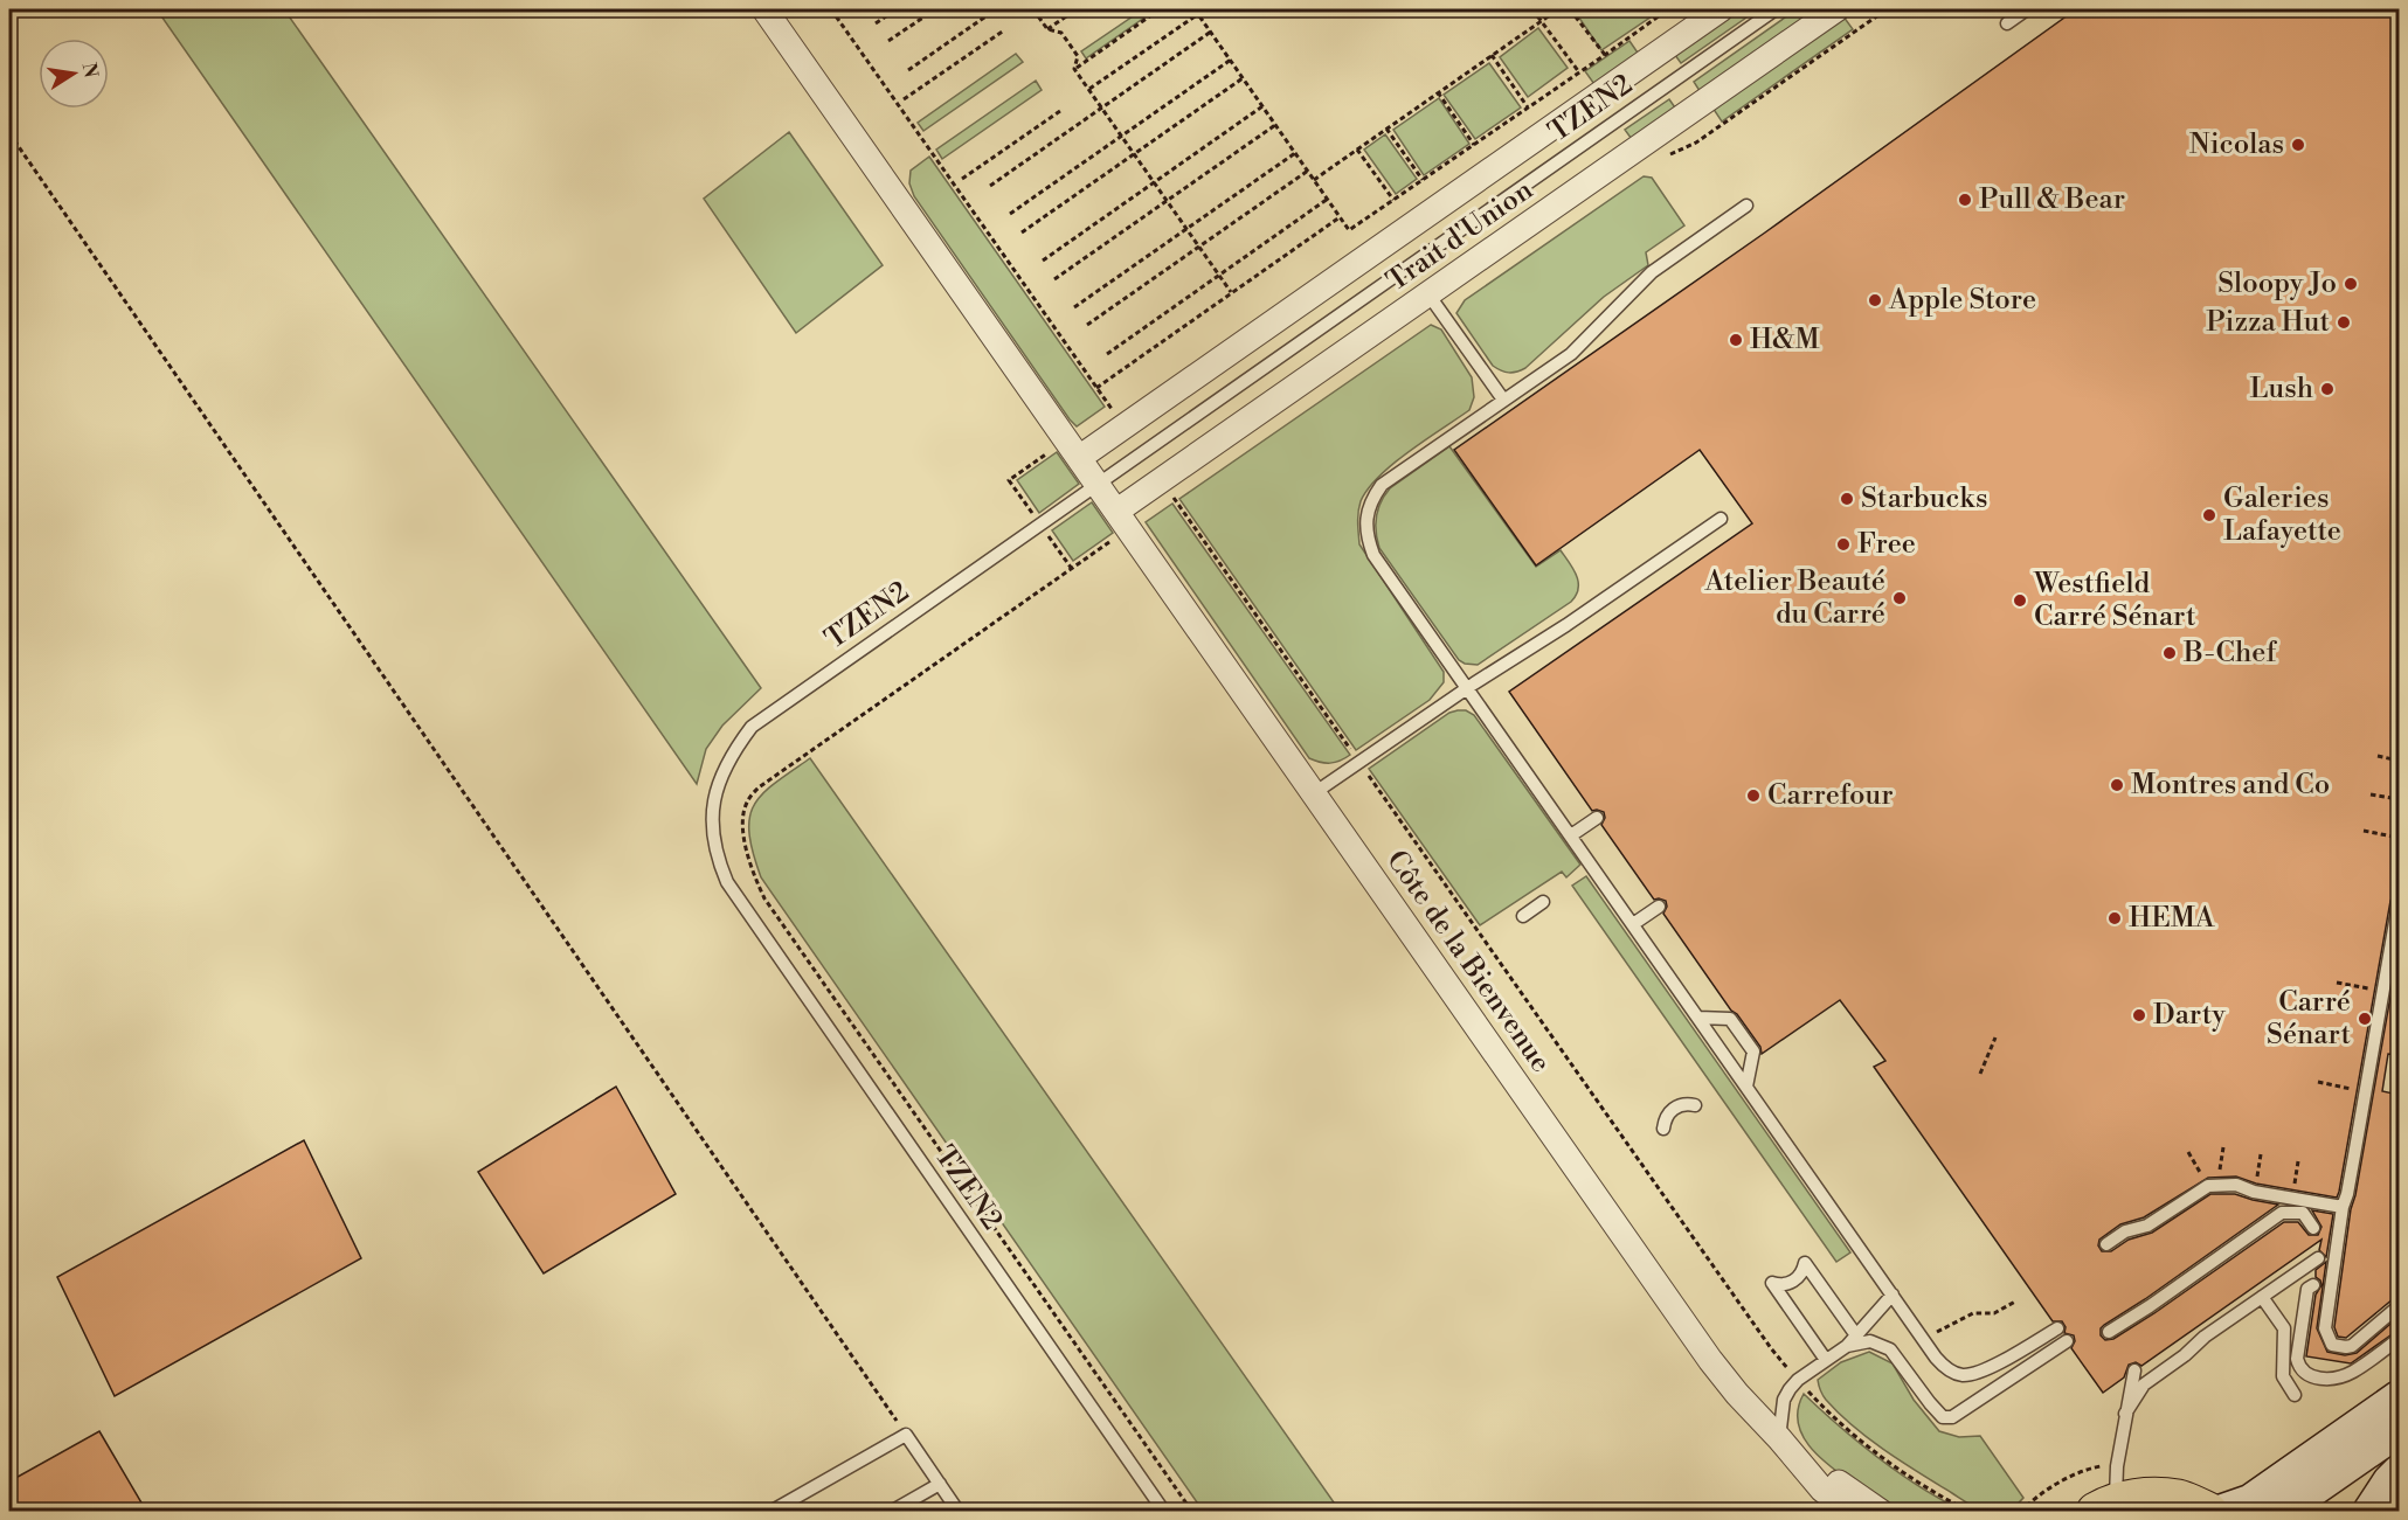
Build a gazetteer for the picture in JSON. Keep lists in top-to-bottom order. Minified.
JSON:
{"streets":{"street":["Trait d'Union","Côte de la Bienvenue"],"lane":["TZEN2"]},"crossings":[["TZEN2","Côte de la Bienvenue"],["Trait d'Union","Côte de la Bienvenue"]],"places":["Nicolas","Pull & Bear","Sloopy Jo","Apple Store","Pizza Hut","H&M","Lush","Starbucks","Galeries Lafayette","Free","Atelier Beauté du Carré","Westfield Carré Sénart","B-Chef","Montres and Co","Carrefour","HEMA","Darty","Carré Sénart"],"north":"right"}
